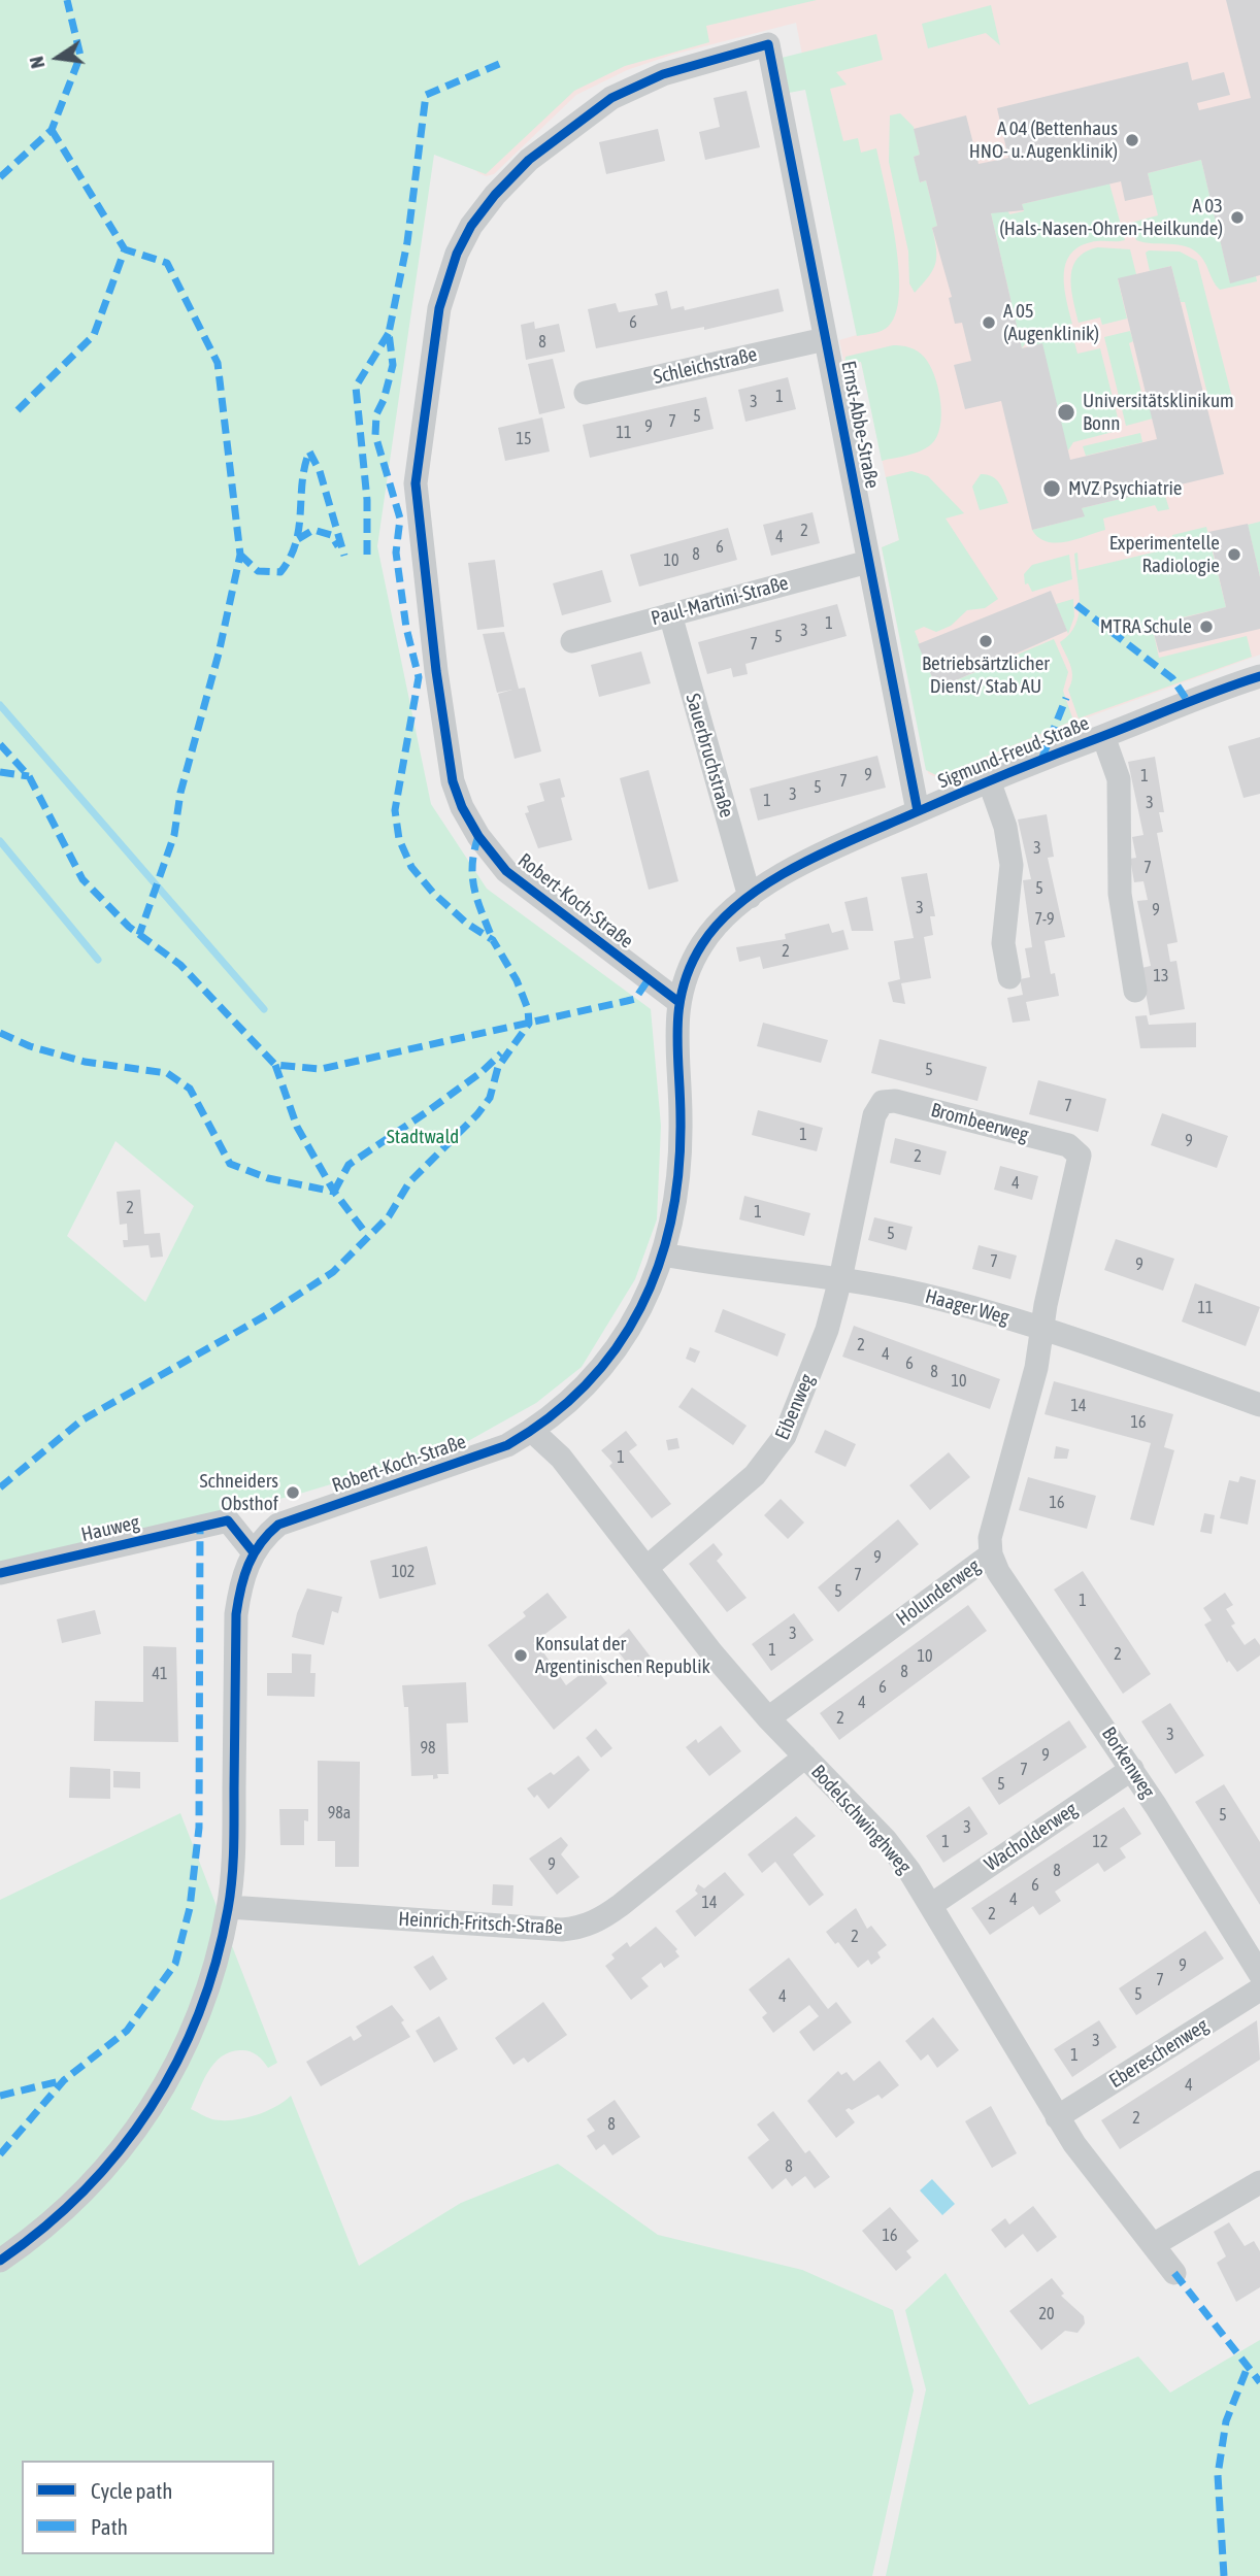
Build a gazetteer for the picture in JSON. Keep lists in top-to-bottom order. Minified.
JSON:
{"streets":{"street":["Schleichstraße","Ernst-Abbe-Straße","Paul-Martini-Straße","Sigmund-Freud-Straße","Sauerbruchstraße","Robert-Koch-Straße","Brombeerweg","Haager Weg","Eibenweg","Hauweg","Holunderweg","Borkenweg","Bodelschwinghweg","Wacholderweg","Heinrich-Fritsch-Straße","Ebereschenweg"]},"crossings":[["Schleichstraße","Ernst-Abbe-Straße"],["Ernst-Abbe-Straße","Paul-Martini-Straße"],["Ernst-Abbe-Straße","Sigmund-Freud-Straße"],["Ernst-Abbe-Straße","Robert-Koch-Straße"],["Paul-Martini-Straße","Sauerbruchstraße"],["Sigmund-Freud-Straße","Sauerbruchstraße"],["Sigmund-Freud-Straße","Robert-Koch-Straße"],["Robert-Koch-Straße","Haager Weg"],["Robert-Koch-Straße","Hauweg"],["Robert-Koch-Straße","Bodelschwinghweg"],["Robert-Koch-Straße","Heinrich-Fritsch-Straße"],["Brombeerweg","Haager Weg"],["Brombeerweg","Eibenweg"],["Brombeerweg","Holunderweg"],["Haager Weg","Eibenweg"],["Haager Weg","Holunderweg"],["Eibenweg","Bodelschwinghweg"],["Holunderweg","Borkenweg"],["Holunderweg","Bodelschwinghweg"],["Borkenweg","Wacholderweg"],["Bodelschwinghweg","Wacholderweg"],["Bodelschwinghweg","Heinrich-Fritsch-Straße"],["Bodelschwinghweg","Ebereschenweg"]],"parks":["Stadtwald"],"places":["A 04 (Bettenhaus HNO- u. Augenklinik)","A 03 (Hals-Nasen-Ohren-Heilkunde)","A 05 (Augenklinik)","Universitätsklinikum Bonn","MVZ Psychiatrie","Experimentelle Radiologie","MTRA Schule","Betriebsärtzlicher Dienst/ Stab AU","Schneiders Obsthof","Konsulat der Argentinischen Republik"],"house_numbers":["6","8","1","3","5","7","9","11","15","2","4","6","8","10","1","3","5","7","9","1","7","5","3","1","3","3","7","5","3","9","7-9","2","13","5","7","1","9","2","4","2","1","5","7","9","11","2","4","6","8","10","14","16","1","16","9","102","7","5","1","3","1","2","10","8","41","6","4","2","3","98","9","7","5","98a","5","3","1","12","9","8","6","4","14","2","2","9","7","5","4","3","1","4","2","8","8","16","20"],"legend":["Cycle path","Path"],"north":"left"}
